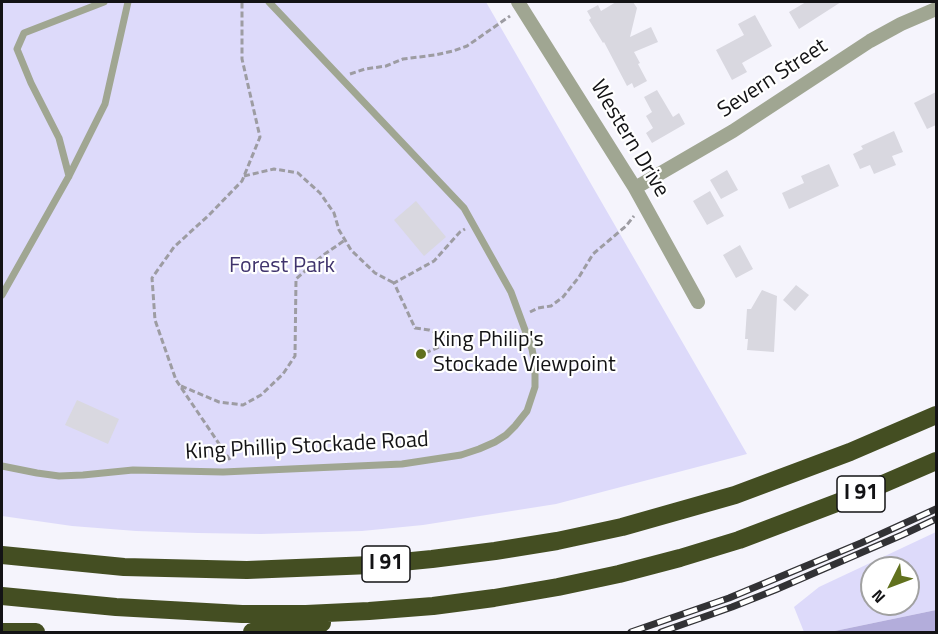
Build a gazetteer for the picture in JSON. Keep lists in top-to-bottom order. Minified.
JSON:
{"streets":{"highway":["I 91"],"street":["Severn Street","Western Drive"],"lane":["King Phillip Stockade Road"]},"crossings":[["Severn Street","Western Drive"]],"parks":["Forest Park"],"places":["King Philip's Stockade Viewpoint"],"north":"bottom left"}
